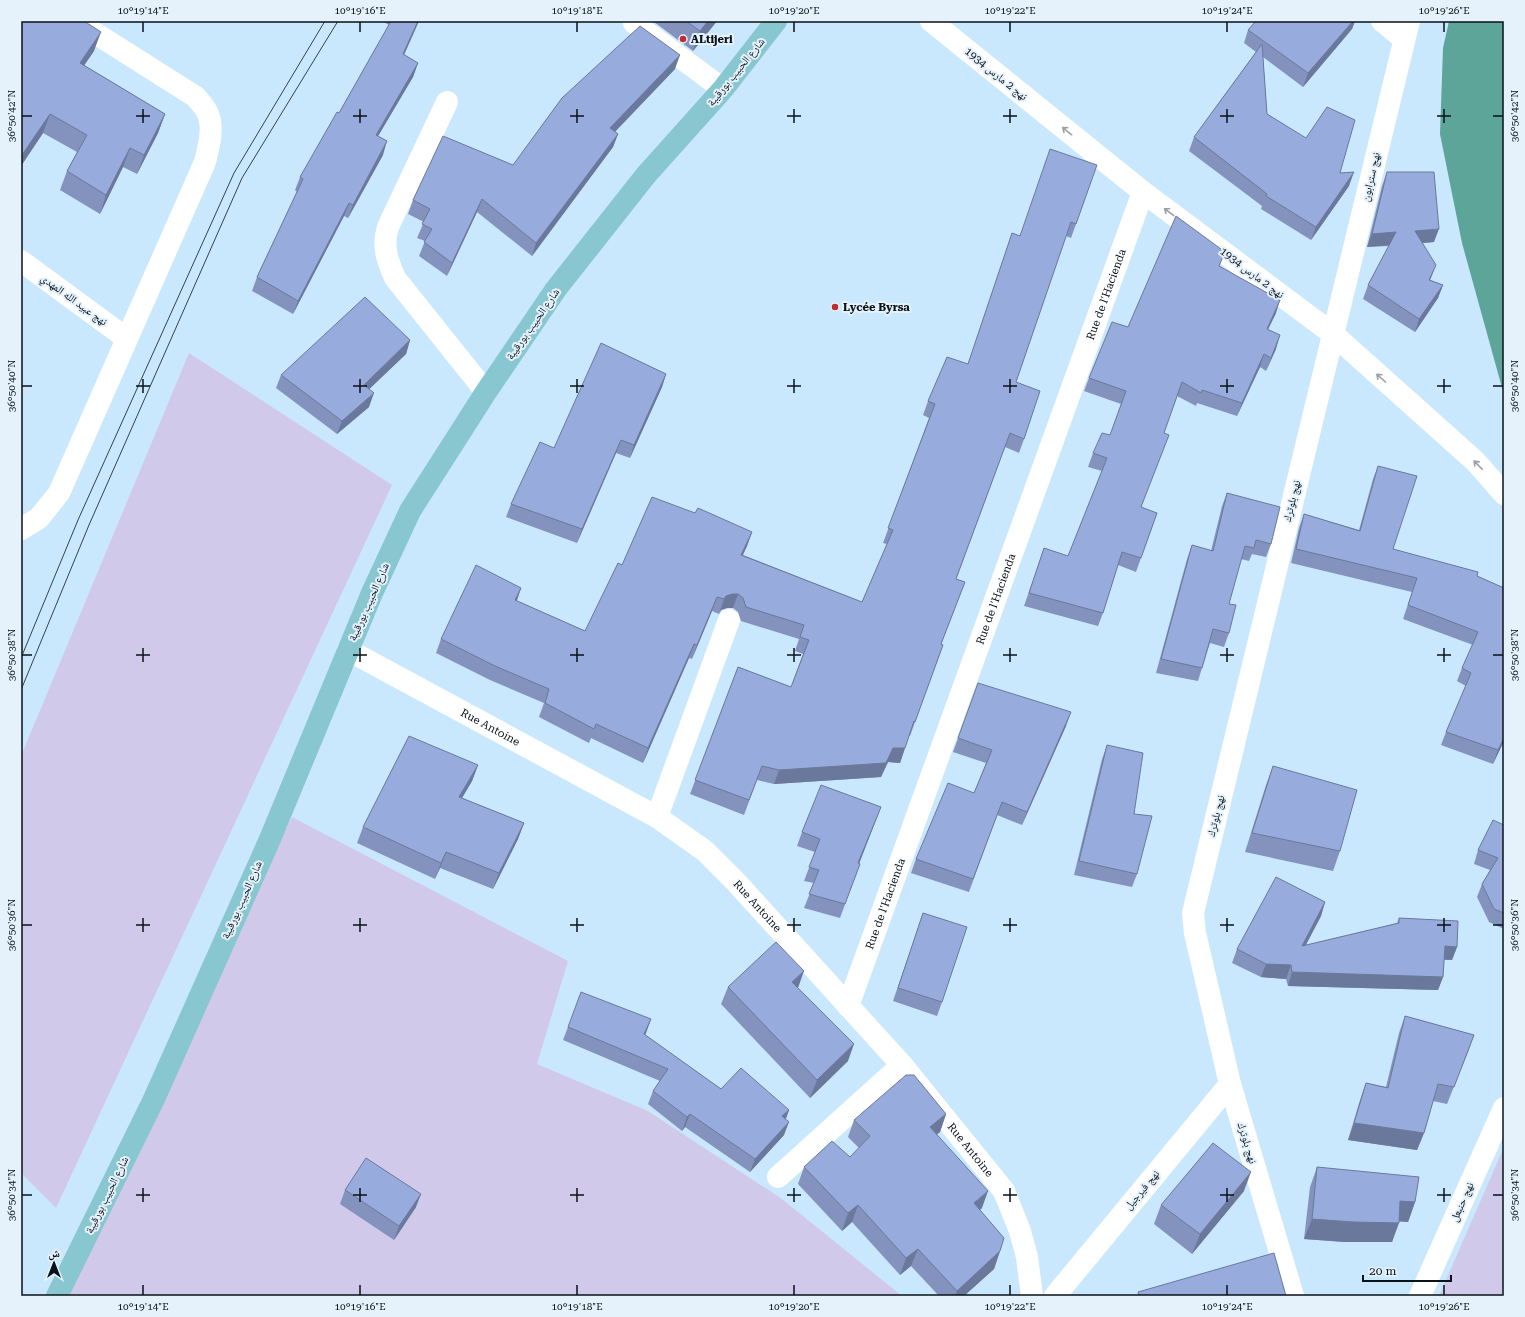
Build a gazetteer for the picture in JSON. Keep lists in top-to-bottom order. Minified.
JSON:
{"streets":{"main road":["شارع الحبيب بورقيبة"],"street":["نهج 2 مارس 1934","نهج سترابون","Rue de l'Hacienda","نهج عبيد الله المهدي","نهج بلوترك","Rue Antoine","نهج فيرجيل","نهج حنبعل"]},"crossings":[["شارع الحبيب بورقيبة","Rue Antoine"],["نهج 2 مارس 1934","نهج سترابون"],["نهج 2 مارس 1934","Rue de l'Hacienda"],["نهج 2 مارس 1934","نهج بلوترك"],["نهج سترابون","نهج بلوترك"],["Rue de l'Hacienda","Rue Antoine"],["نهج بلوترك","نهج فيرجيل"]],"one_way":["نهج 2 مارس 1934"],"places":["ALtijeri","Lycée Byrsa"],"scale_bar":"20 m","north":"top","coordinates":["10°19'14\"E","10°19'16\"E","10°19'18\"E","10°19'20\"E","10°19'22\"E","10°19'24\"E","10°19'26\"E","36°50'42\"N","36°50'40\"N","36°50'38\"N","36°50'36\"N","36°50'34\"N"]}
